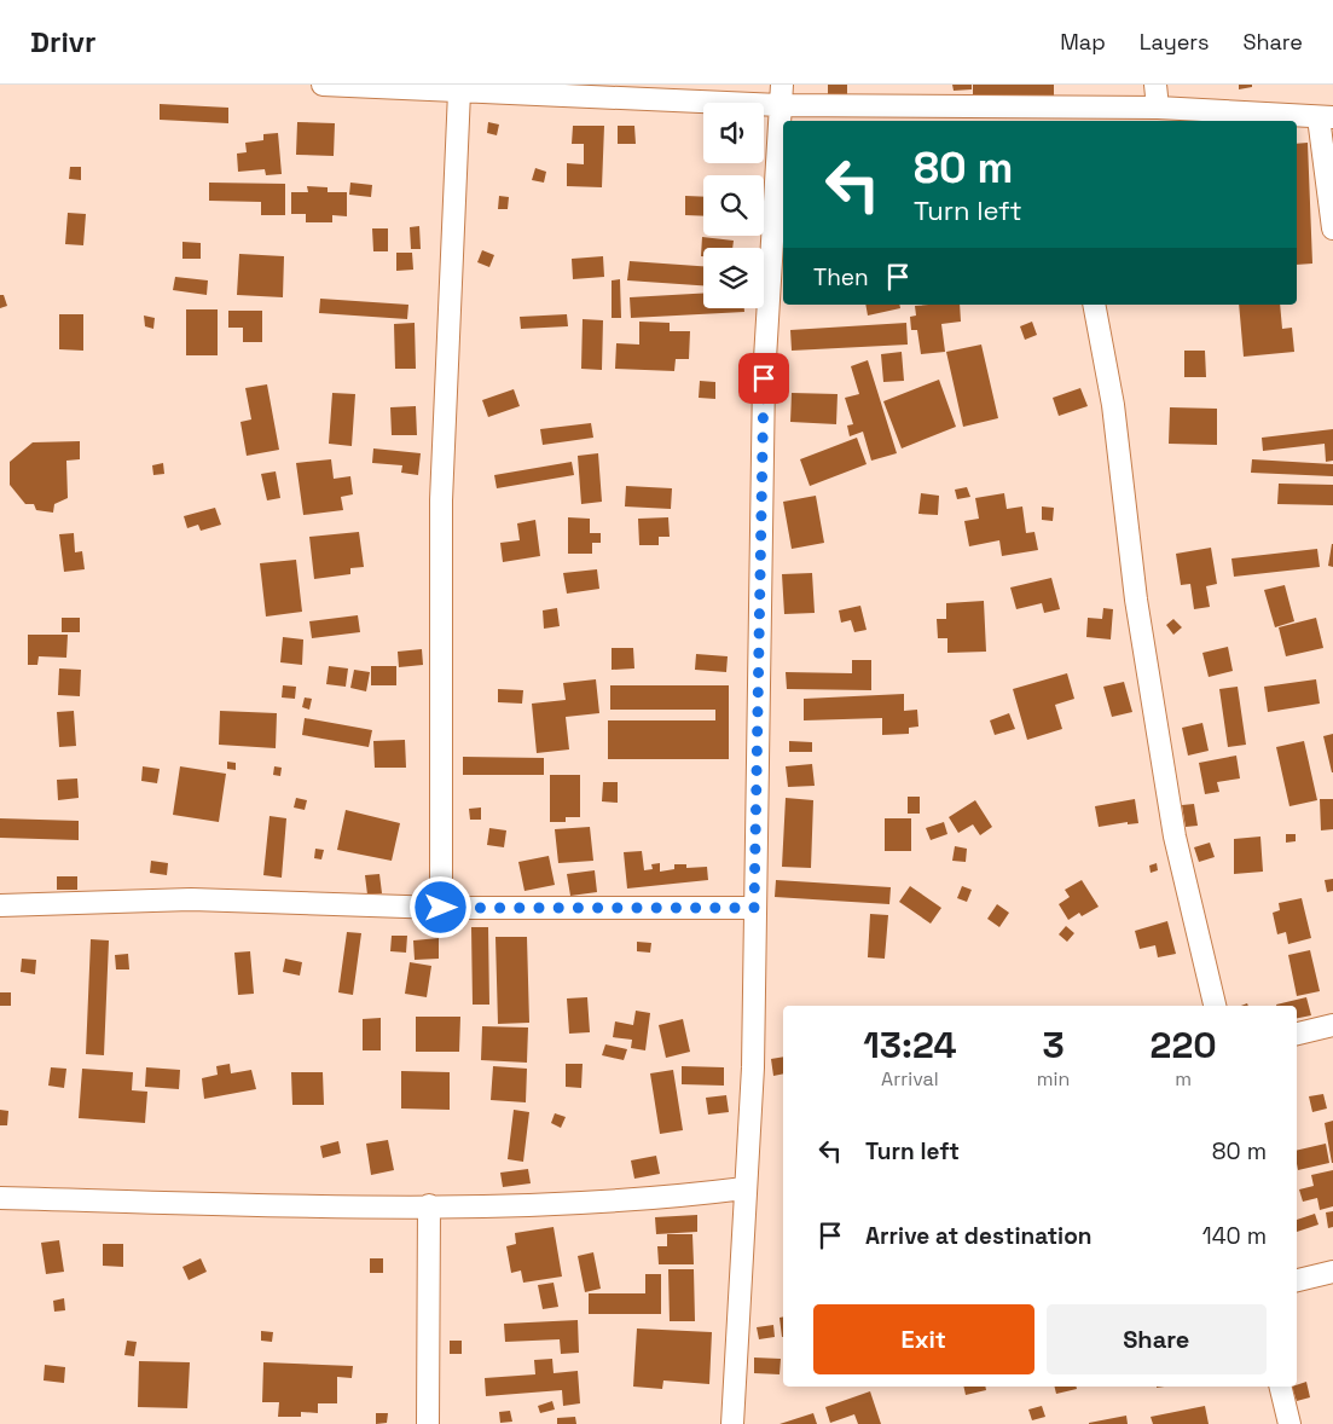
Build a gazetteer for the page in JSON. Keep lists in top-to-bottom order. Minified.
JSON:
{"page":{"header":"Drivr","nav":["Map","Layers","Share"],"turn":["80 m","Turn left"],"then":"Then","eta":["13:24","Arrival","3","min","220","m"],"list":[{"name":"Turn left","value":"80 m"},{"name":"Arrive at destination","value":"140 m"}],"buttons":["Exit","Share"]}}
